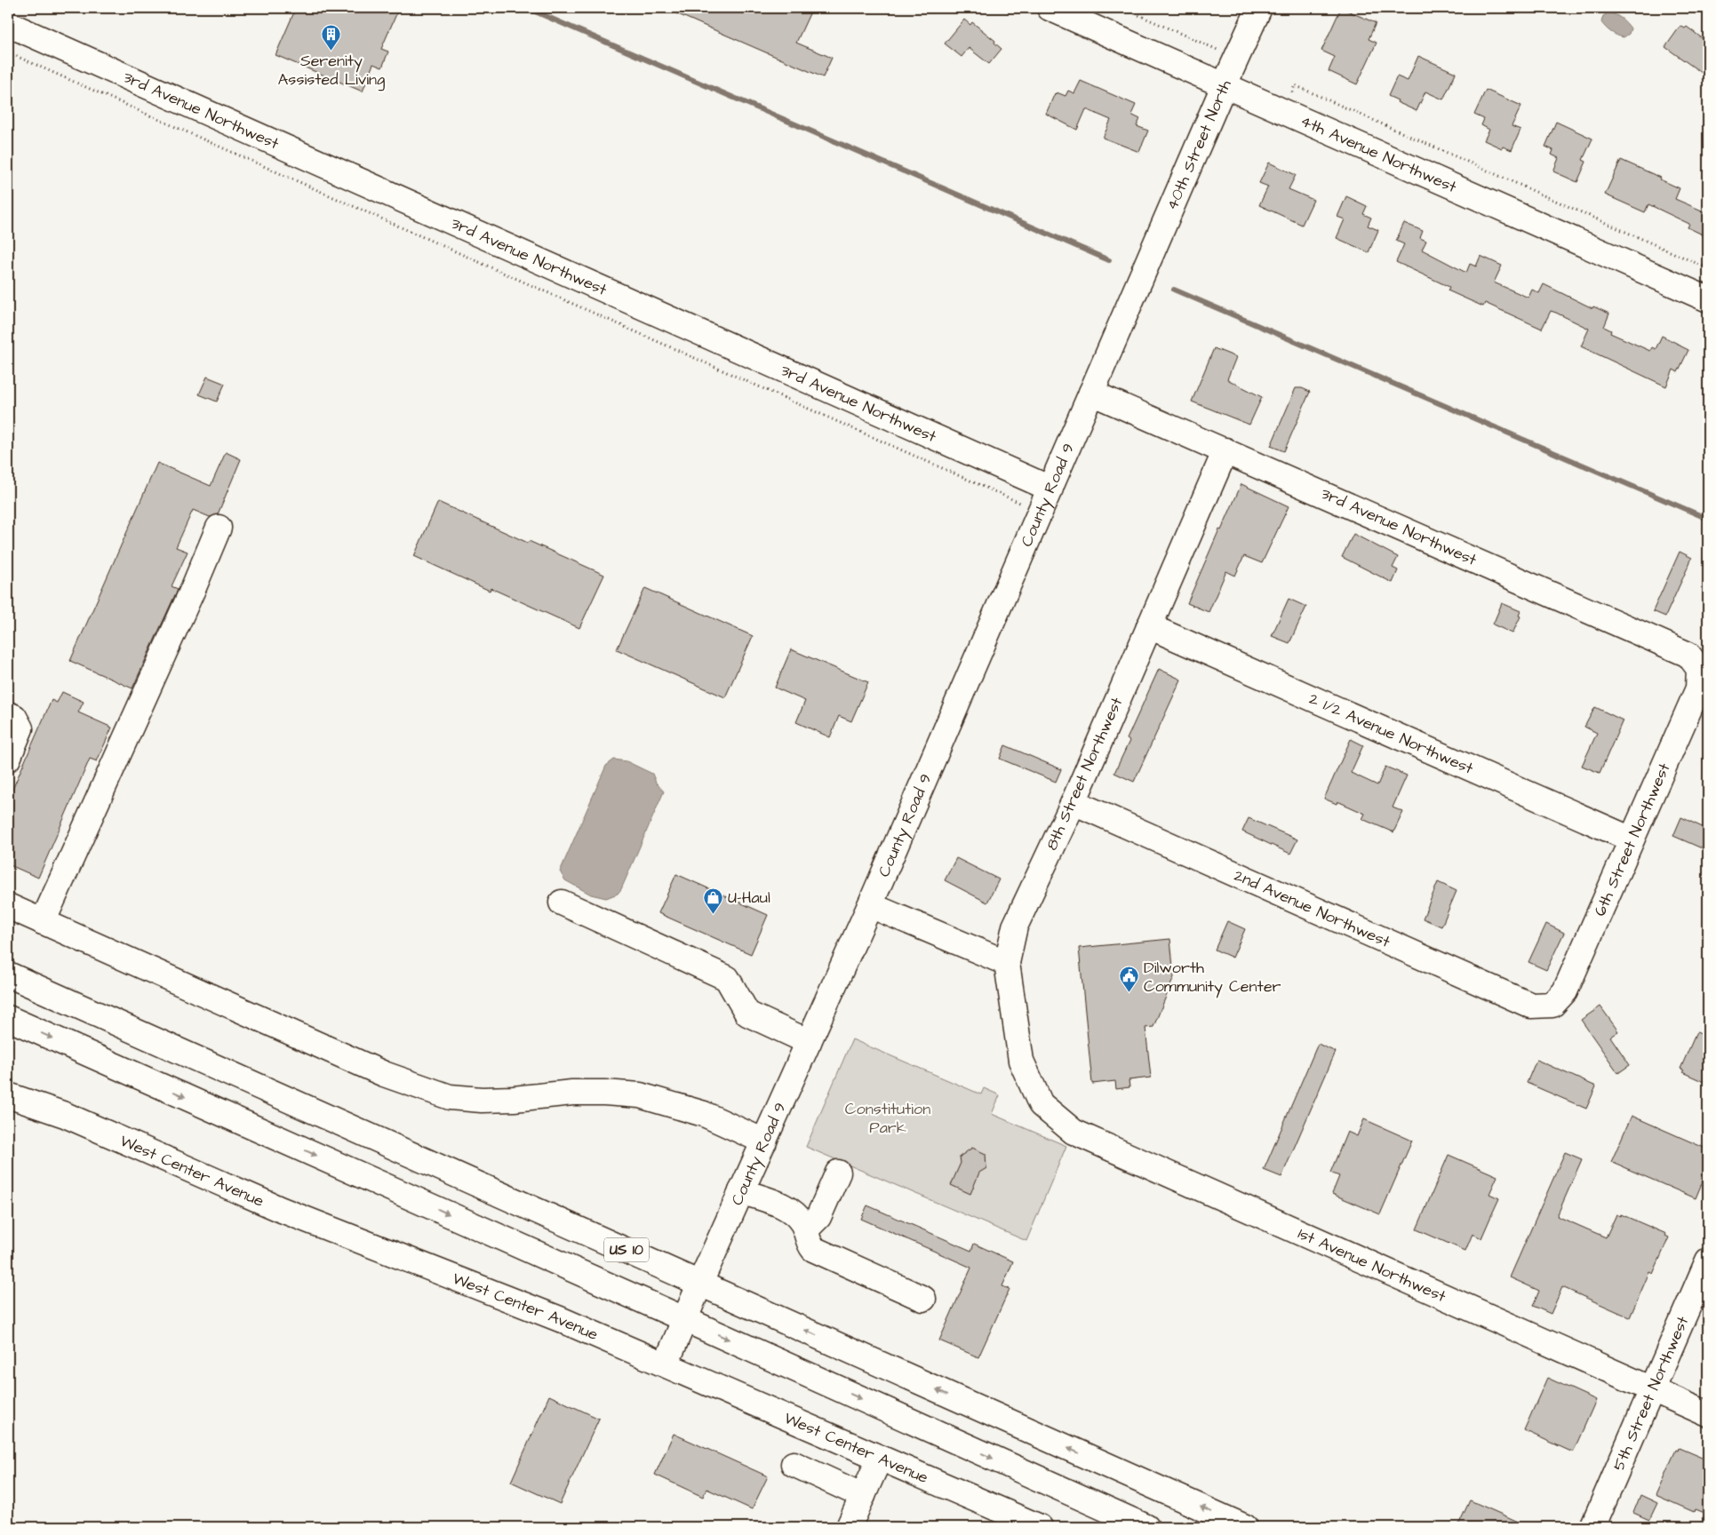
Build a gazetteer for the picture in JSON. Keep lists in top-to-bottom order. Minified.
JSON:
{"streets":{"street":["3rd Avenue Northwest","40th Street North","4th Avenue Northwest","County Road 9","2 1/2 Avenue Northwest","8th Street Northwest","6th Street Northwest","2nd Avenue Northwest","West Center Avenue","US 10","1st Avenue Northwest","5th Street Northwest"]},"crossings":[["3rd Avenue Northwest","County Road 9"],["3rd Avenue Northwest","8th Street Northwest"],["3rd Avenue Northwest","6th Street Northwest"],["40th Street North","4th Avenue Northwest"],["40th Street North","County Road 9"],["County Road 9","West Center Avenue"],["County Road 9","US 10"],["2 1/2 Avenue Northwest","8th Street Northwest"],["2 1/2 Avenue Northwest","6th Street Northwest"],["8th Street Northwest","2nd Avenue Northwest"],["8th Street Northwest","1st Avenue Northwest"],["6th Street Northwest","2nd Avenue Northwest"],["1st Avenue Northwest","5th Street Northwest"]],"parks":["Constitution Park"],"places":{"building":["Serenity Assisted Living"],"shop":["U-Haul"],"public building":["Dilworth Community Center"]}}
